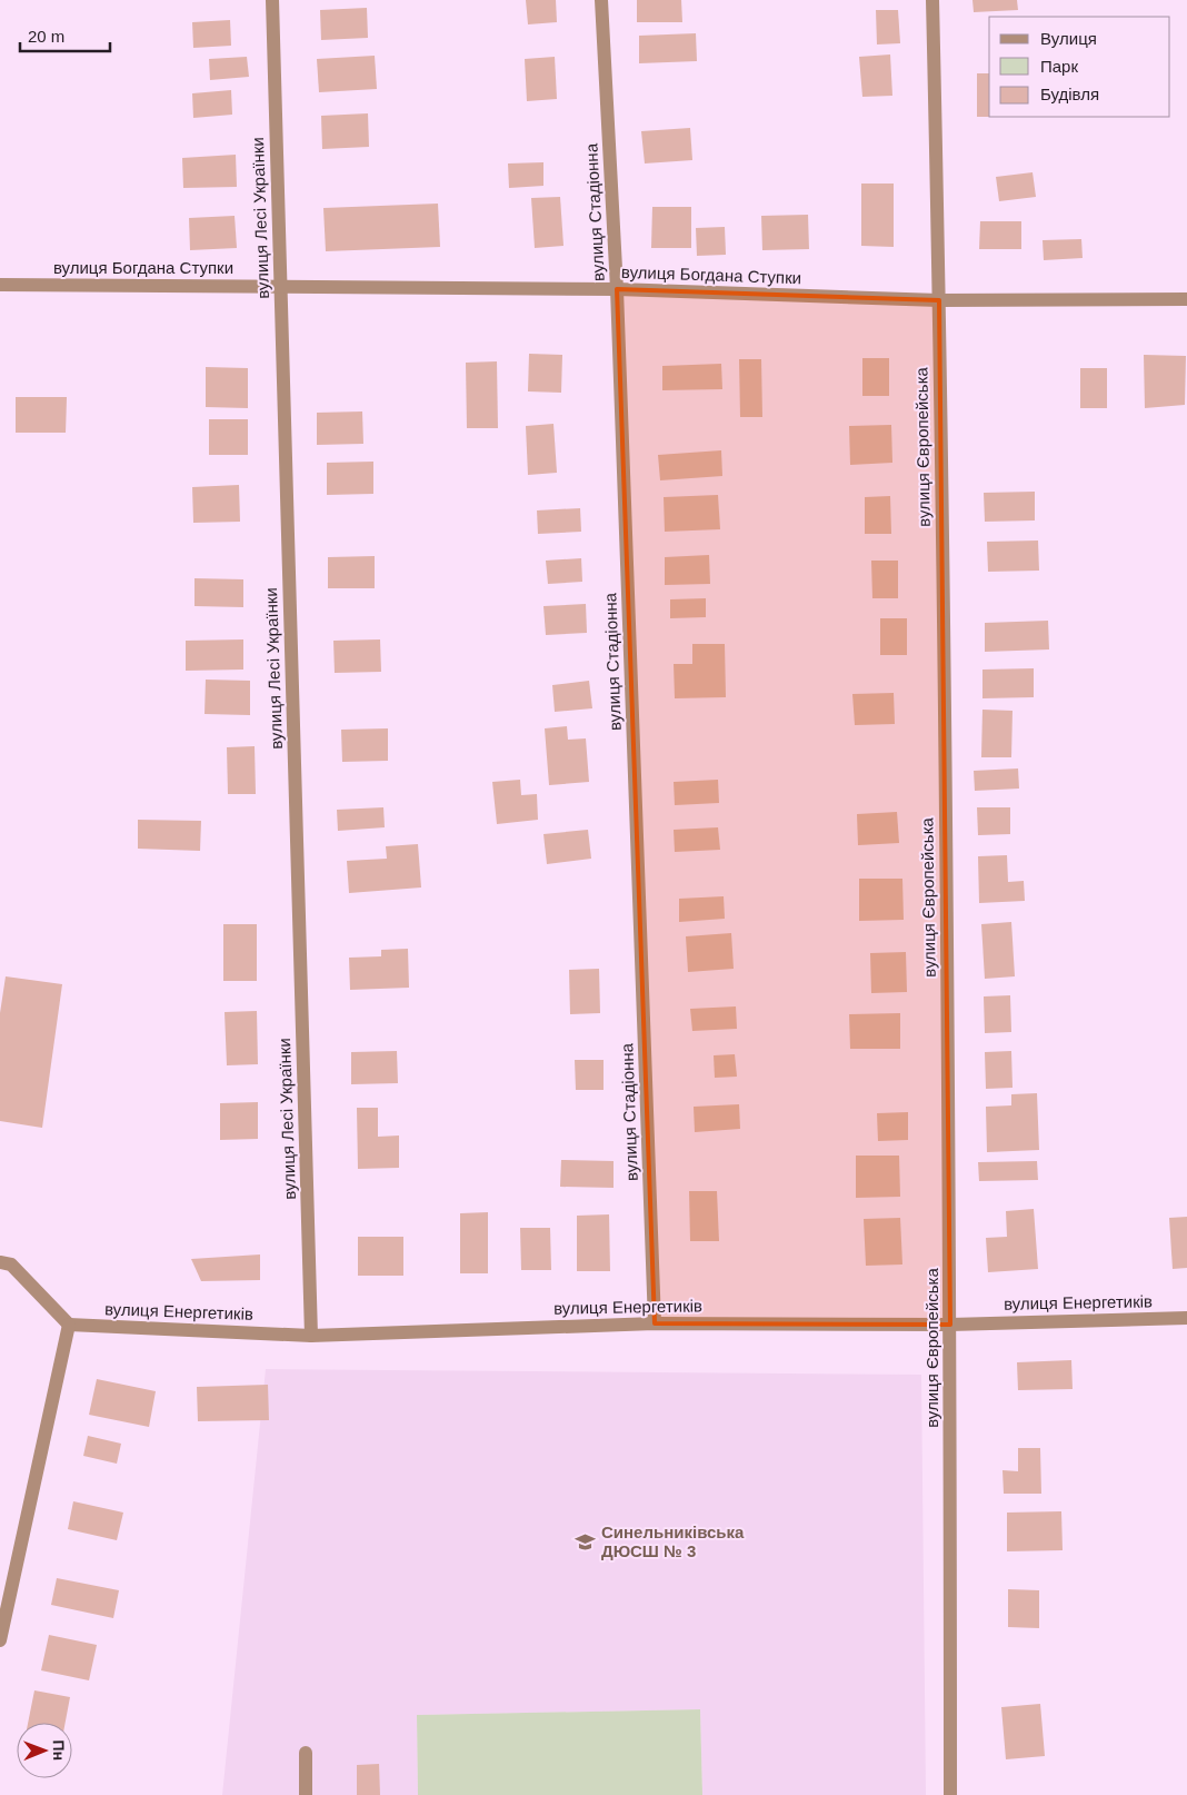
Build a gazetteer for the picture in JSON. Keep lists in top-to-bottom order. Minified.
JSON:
{"streets":{"street":["вулиця Стадіонна","вулиця Лесі Українки","вулиця Богдана Ступки","вулиця Європейська","вулиця Енергетиків"]},"crossings":[["вулиця Стадіонна","вулиця Богдана Ступки"],["вулиця Стадіонна","вулиця Енергетиків"],["вулиця Лесі Українки","вулиця Богдана Ступки"],["вулиця Лесі Українки","вулиця Енергетиків"],["вулиця Богдана Ступки","вулиця Європейська"],["вулиця Європейська","вулиця Енергетиків"]],"places":{"school or university":["Синельниківська ДЮСШ № 3"]},"legend":["Вулиця","Парк","Будівля"],"scale_bar":"20 m","north":"right"}
